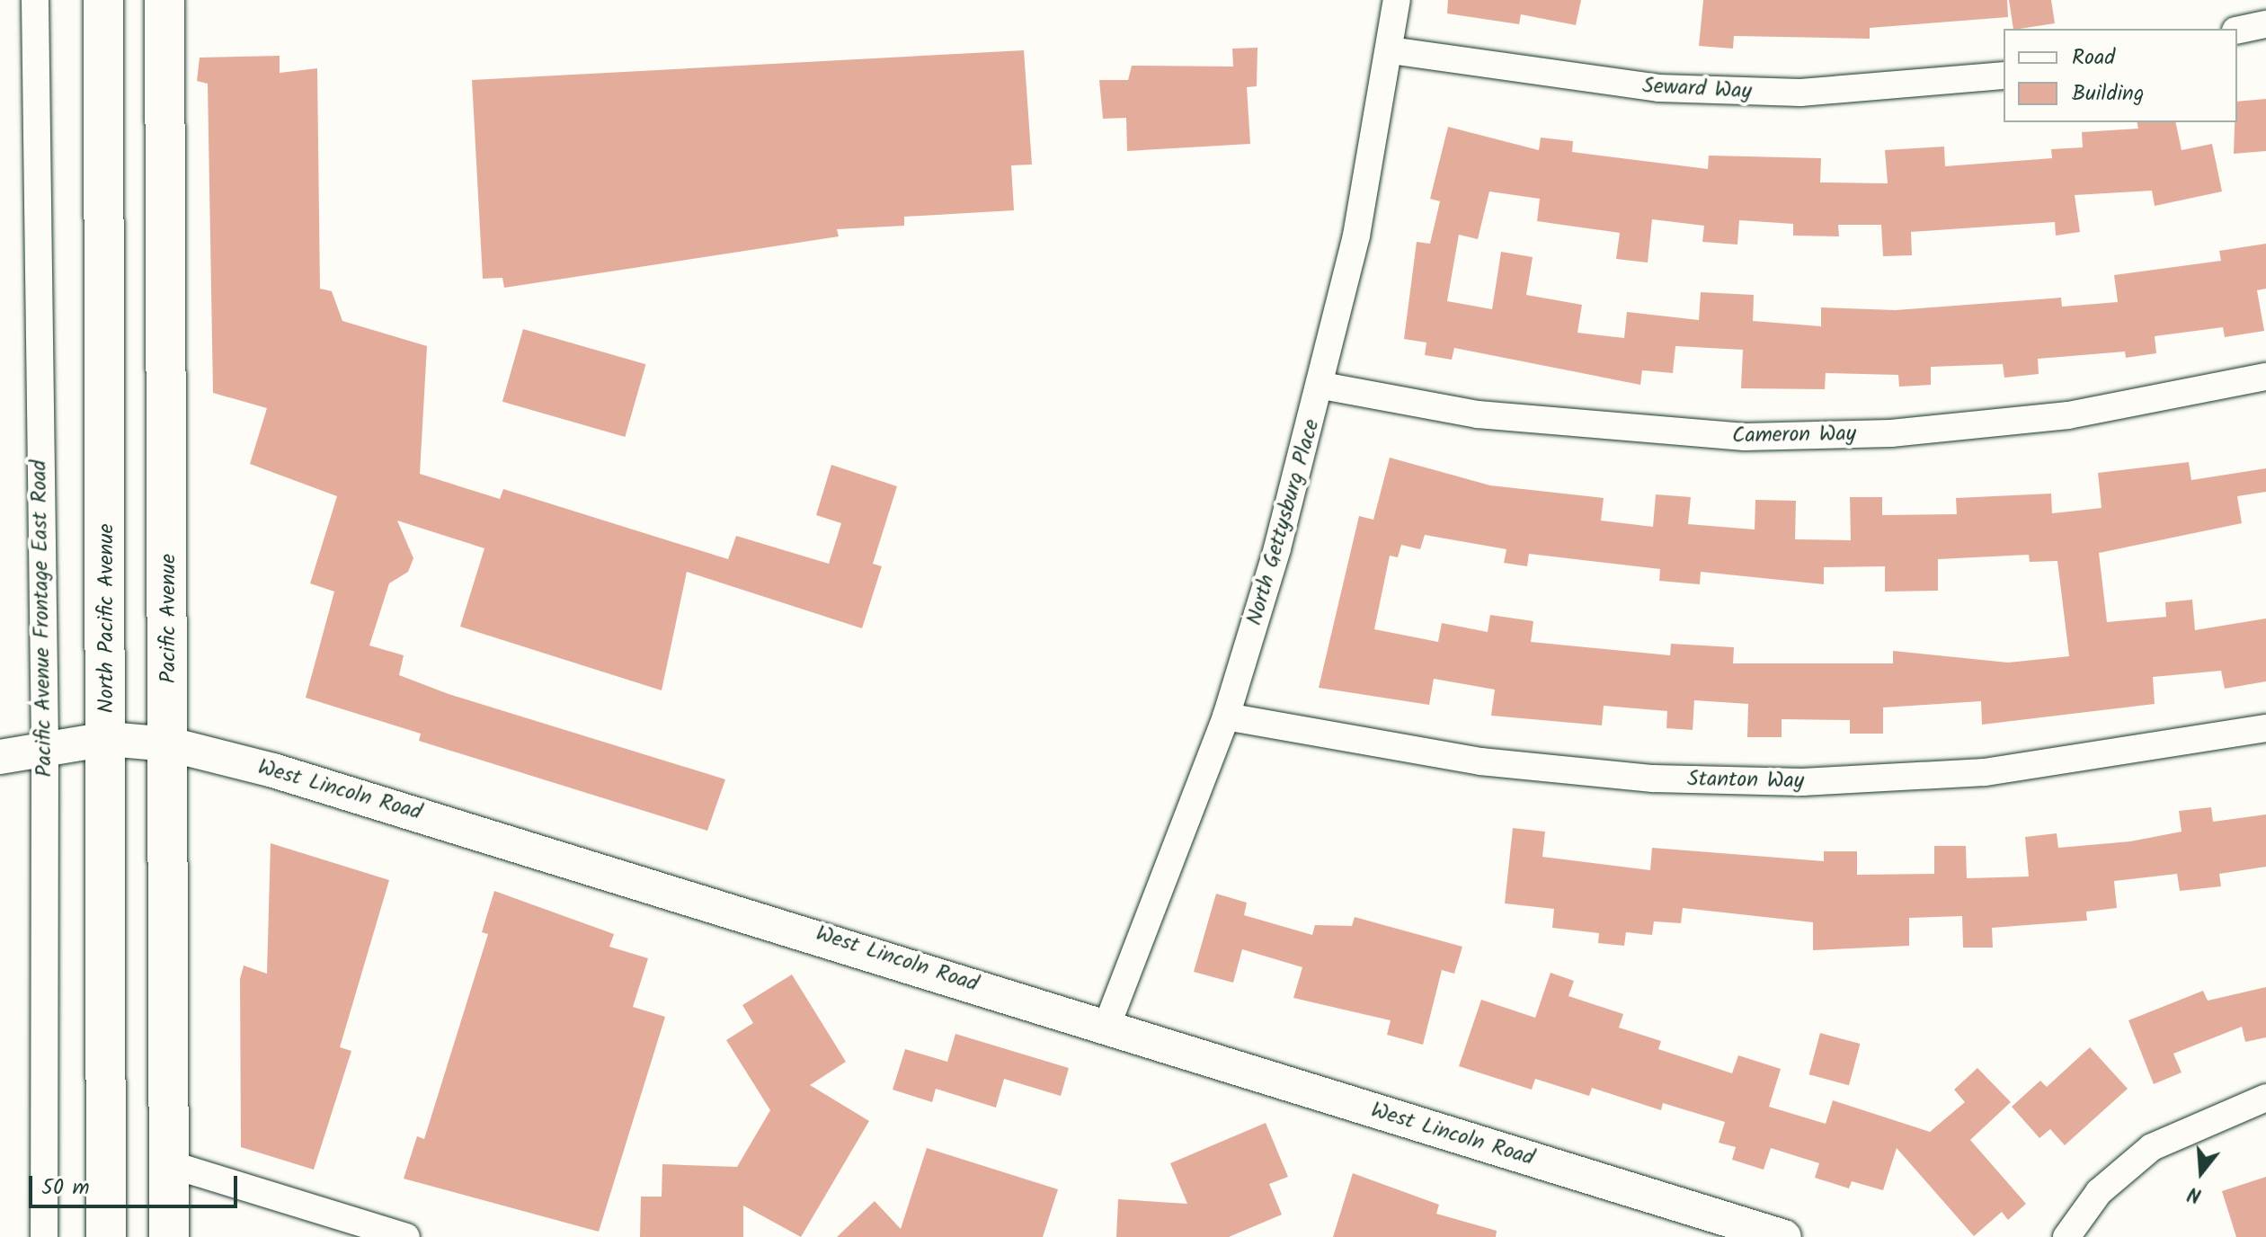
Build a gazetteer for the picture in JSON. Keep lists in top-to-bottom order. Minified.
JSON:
{"streets":{"main road":["North Pacific Avenue","Pacific Avenue"],"street":["Seward Way","Cameron Way","North Gettysburg Place","Pacific Avenue Frontage East Road","Stanton Way","West Lincoln Road"]},"crossings":[["Seward Way","North Gettysburg Place"],["Cameron Way","North Gettysburg Place"],["North Gettysburg Place","Stanton Way"],["North Gettysburg Place","West Lincoln Road"],["Pacific Avenue Frontage East Road","West Lincoln Road"],["North Pacific Avenue","West Lincoln Road"],["Pacific Avenue","West Lincoln Road"]],"legend":["Road","Building"],"scale_bar":"50 m","north":"bottom"}
